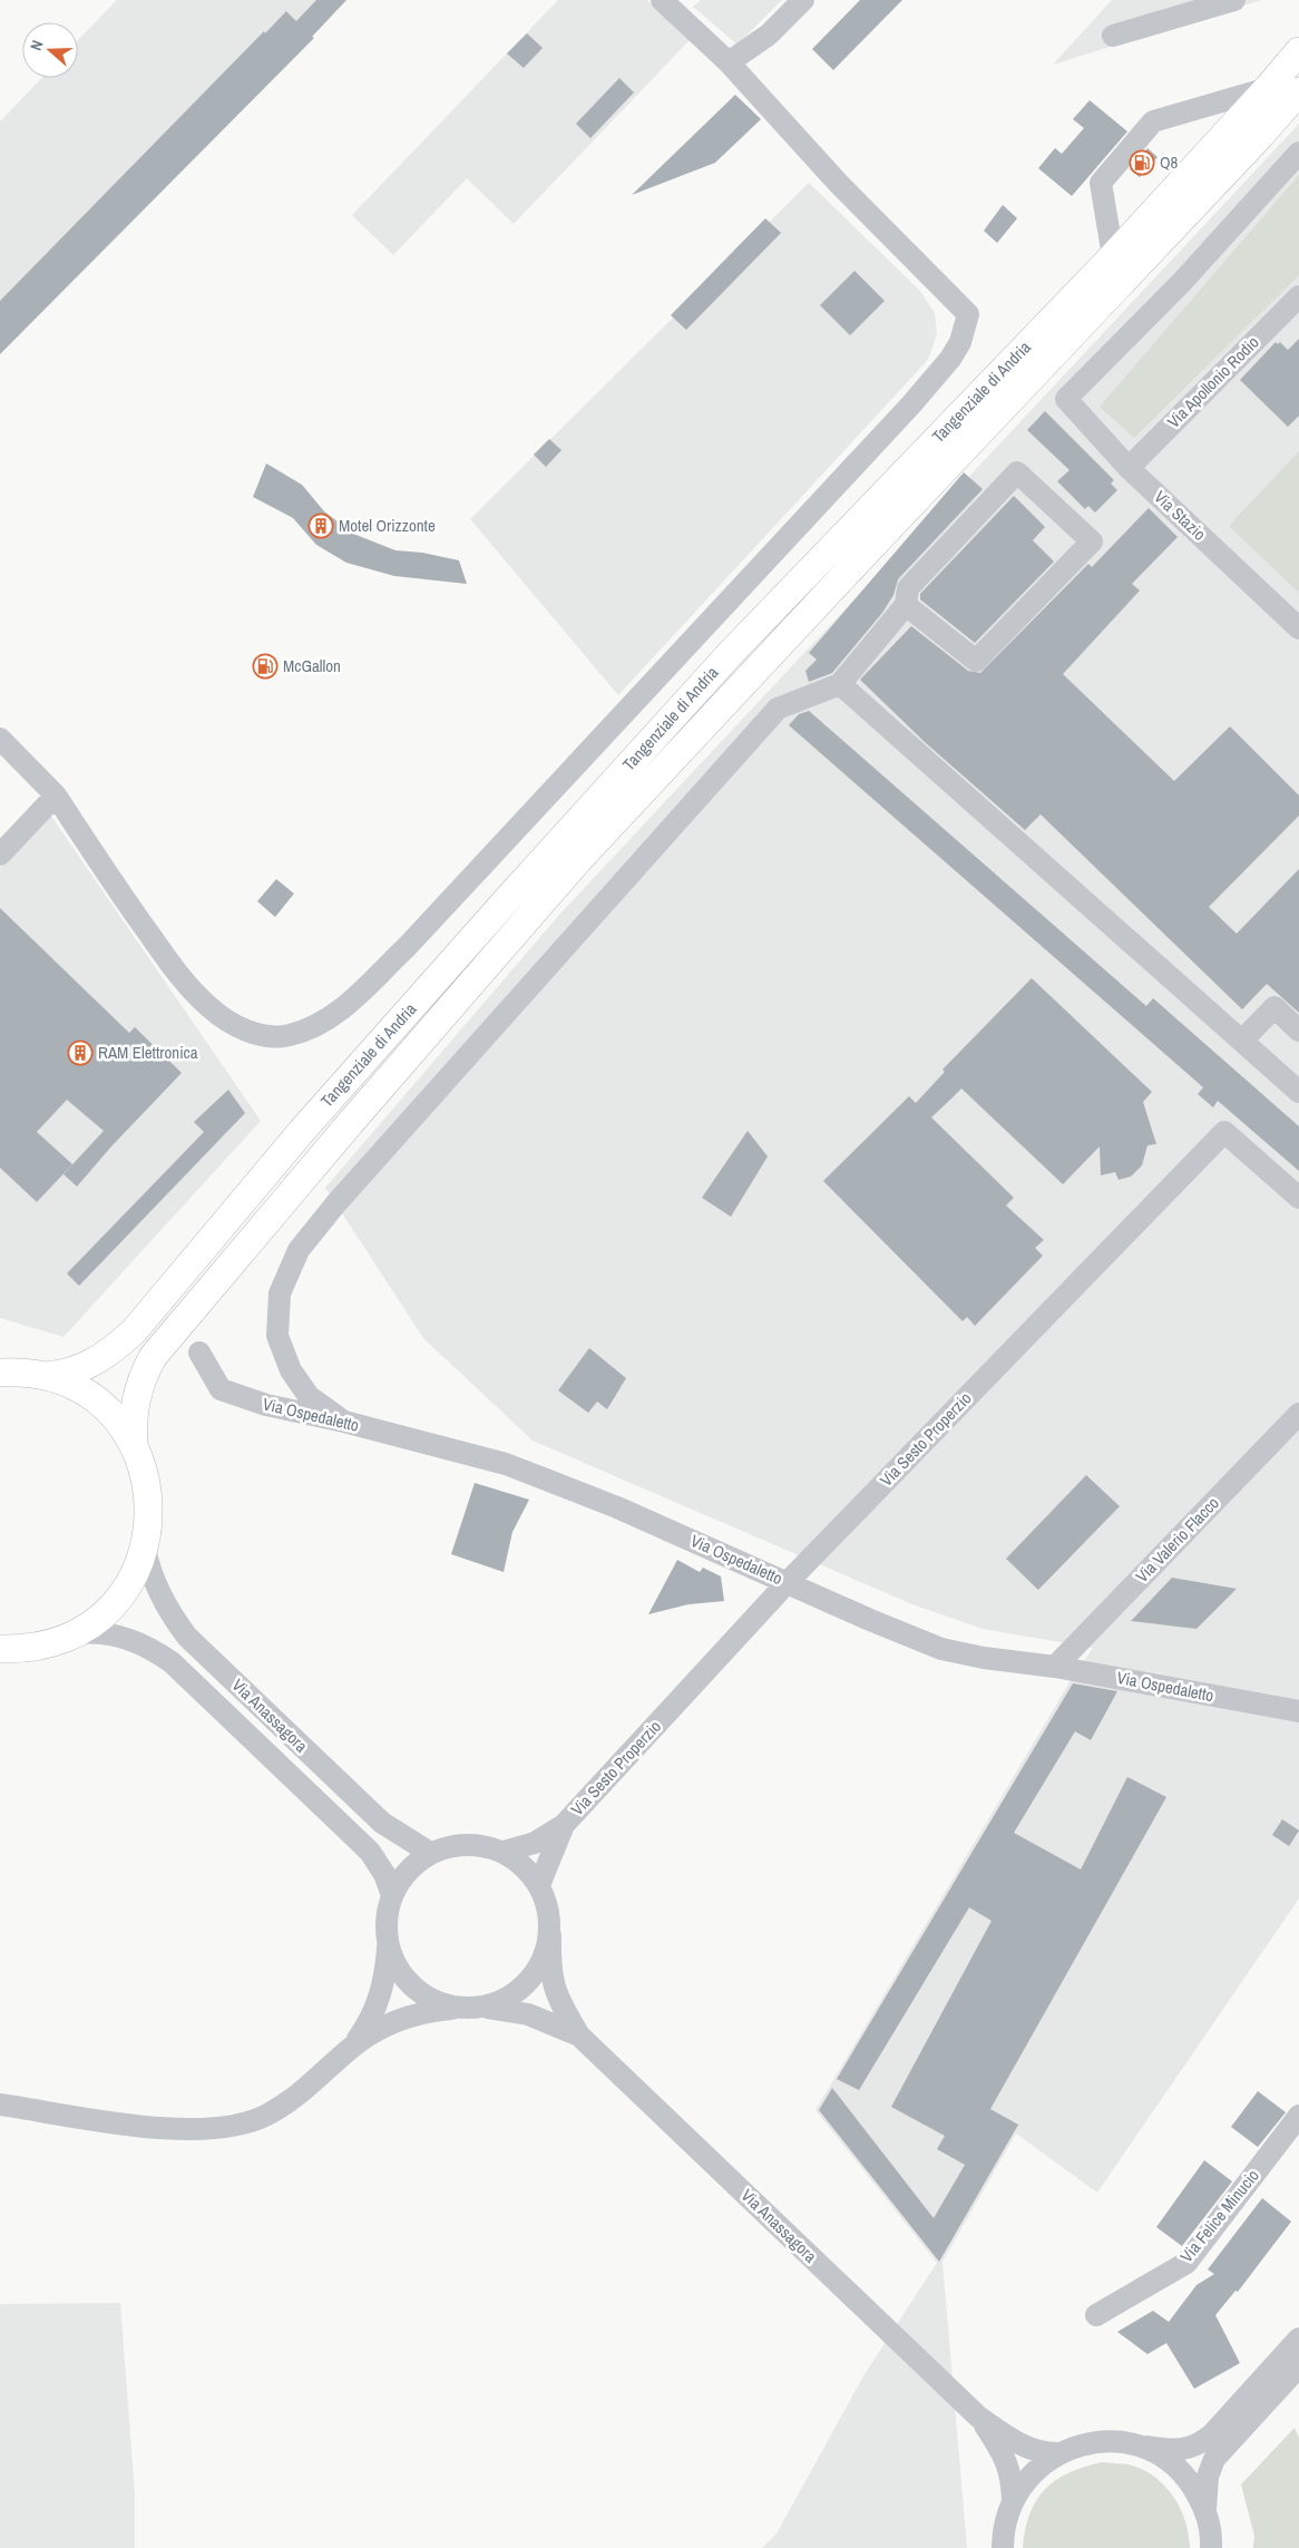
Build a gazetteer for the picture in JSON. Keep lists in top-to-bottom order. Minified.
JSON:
{"streets":{"main road":["Tangenziale di Andria"],"street":["Via Apollonio Rodio","Via Stazio","Via Ospedaletto","Via Sesto Properzio","Via Valerio Flacco","Via Anassagora","Via Felice Minucio"]},"crossings":[["Via Apollonio Rodio","Via Stazio"],["Tangenziale di Andria","Via Anassagora"],["Via Ospedaletto","Via Sesto Properzio"],["Via Ospedaletto","Via Valerio Flacco"],["Via Sesto Properzio","Via Anassagora"]],"places":{"fuel station":["Q8","McGallon"],"building":["Motel Orizzonte","RAM Elettronica"]},"north":"left"}
